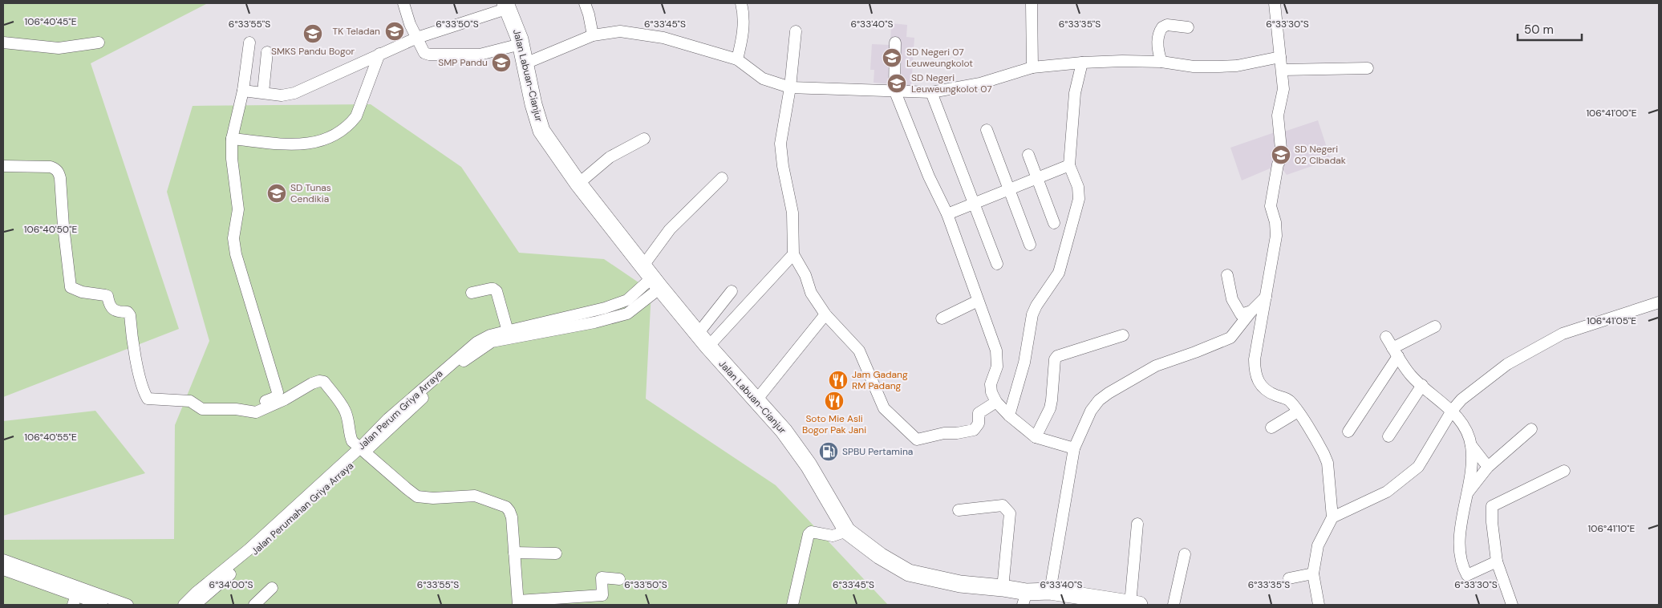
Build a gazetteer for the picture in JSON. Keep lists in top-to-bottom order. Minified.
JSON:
{"streets":{"highway":["Jalan Labuan-Cianjur"],"street":["Jalan Perum Griya Arraya","Jalan Perumahan Griya Arraya"]},"crossings":[["Jalan Perum Griya Arraya","Jalan Perumahan Griya Arraya"]],"places":{"school or university":["TK Teladan","SMKS Pandu Bogor","SD Negeri 07 Leuweungkolot","SMP Pandu","SD Negeri Leuweungkolot 07","SD Negeri 02 CIbadak","SD Tunas Cendikia"],"restaurant":["Jam Gadang RM Padang","Soto Mie Asli Bogor Pak Jani"],"fuel station":["SPBU Pertamina"]},"scale_bar":"50 m","coordinates":["106°40'45\"E","6°33'55\"S","6°33'50\"S","6°33'45\"S","6°33'40\"S","6°33'35\"S","6°33'30\"S","106°41'00\"E","106°40'50\"E","106°41'05\"E","106°40'55\"E","106°41'10\"E","6°34'00\"S"]}
